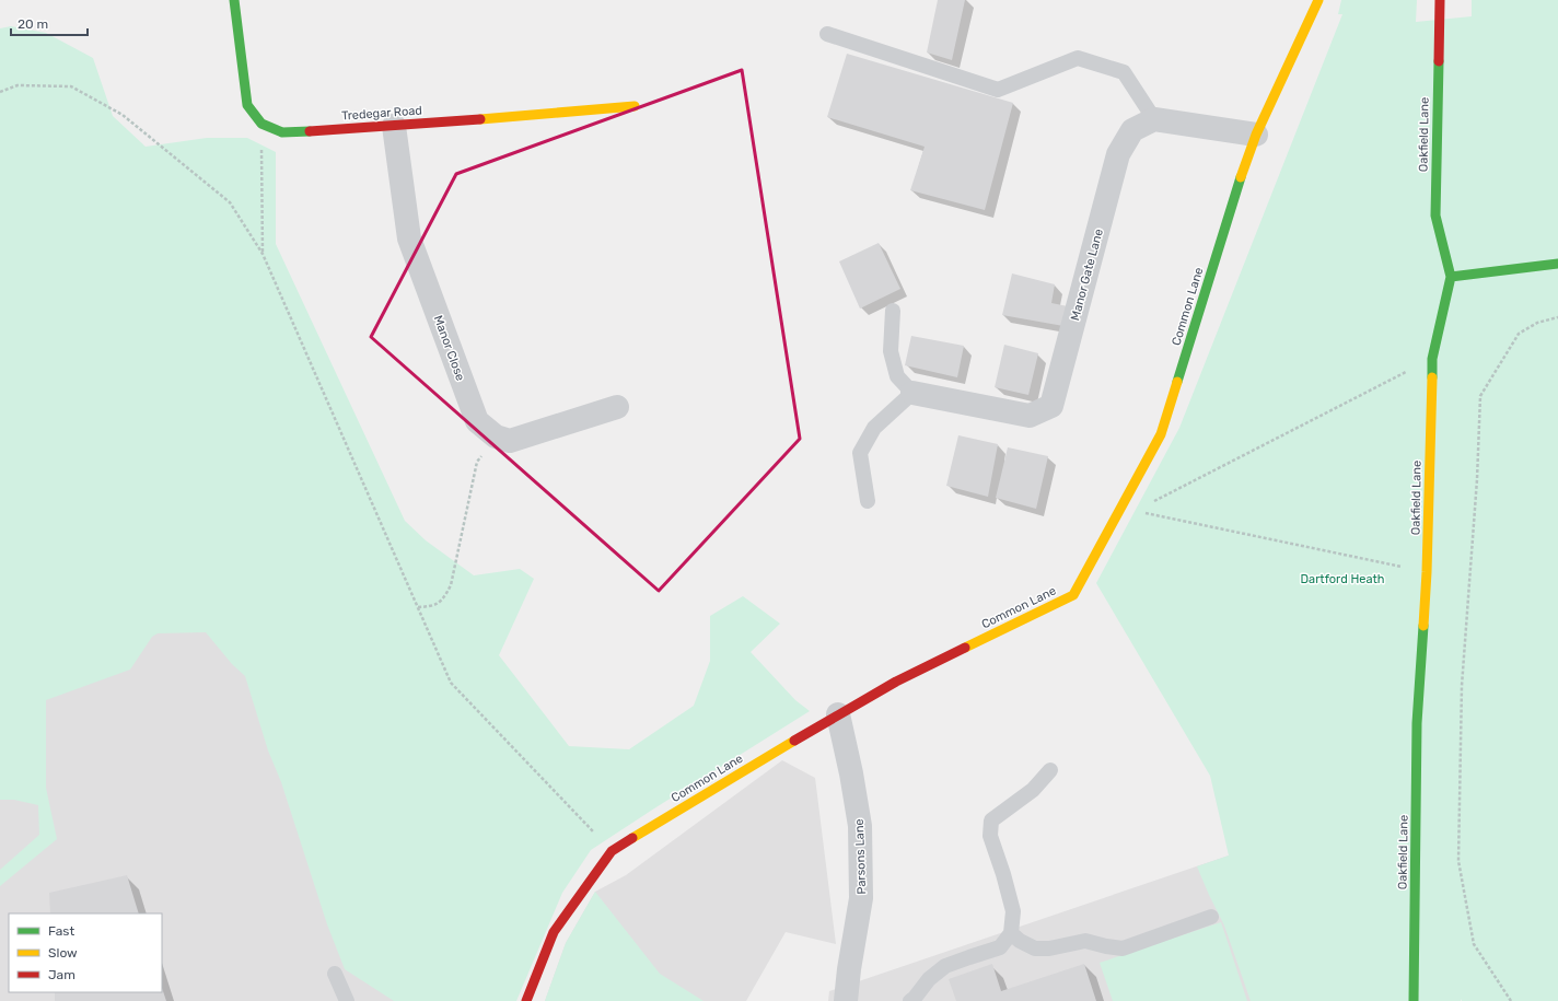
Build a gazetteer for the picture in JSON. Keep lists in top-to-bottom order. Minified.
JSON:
{"streets":{"street":["Tredegar Road","Oakfield Lane","Manor Gate Lane","Common Lane","Manor Close","Parsons Lane"]},"crossings":[["Tredegar Road","Manor Close"],["Common Lane","Parsons Lane"]],"parks":["Dartford Heath"],"legend":["Fast","Slow","Jam"],"scale_bar":"20 m"}
